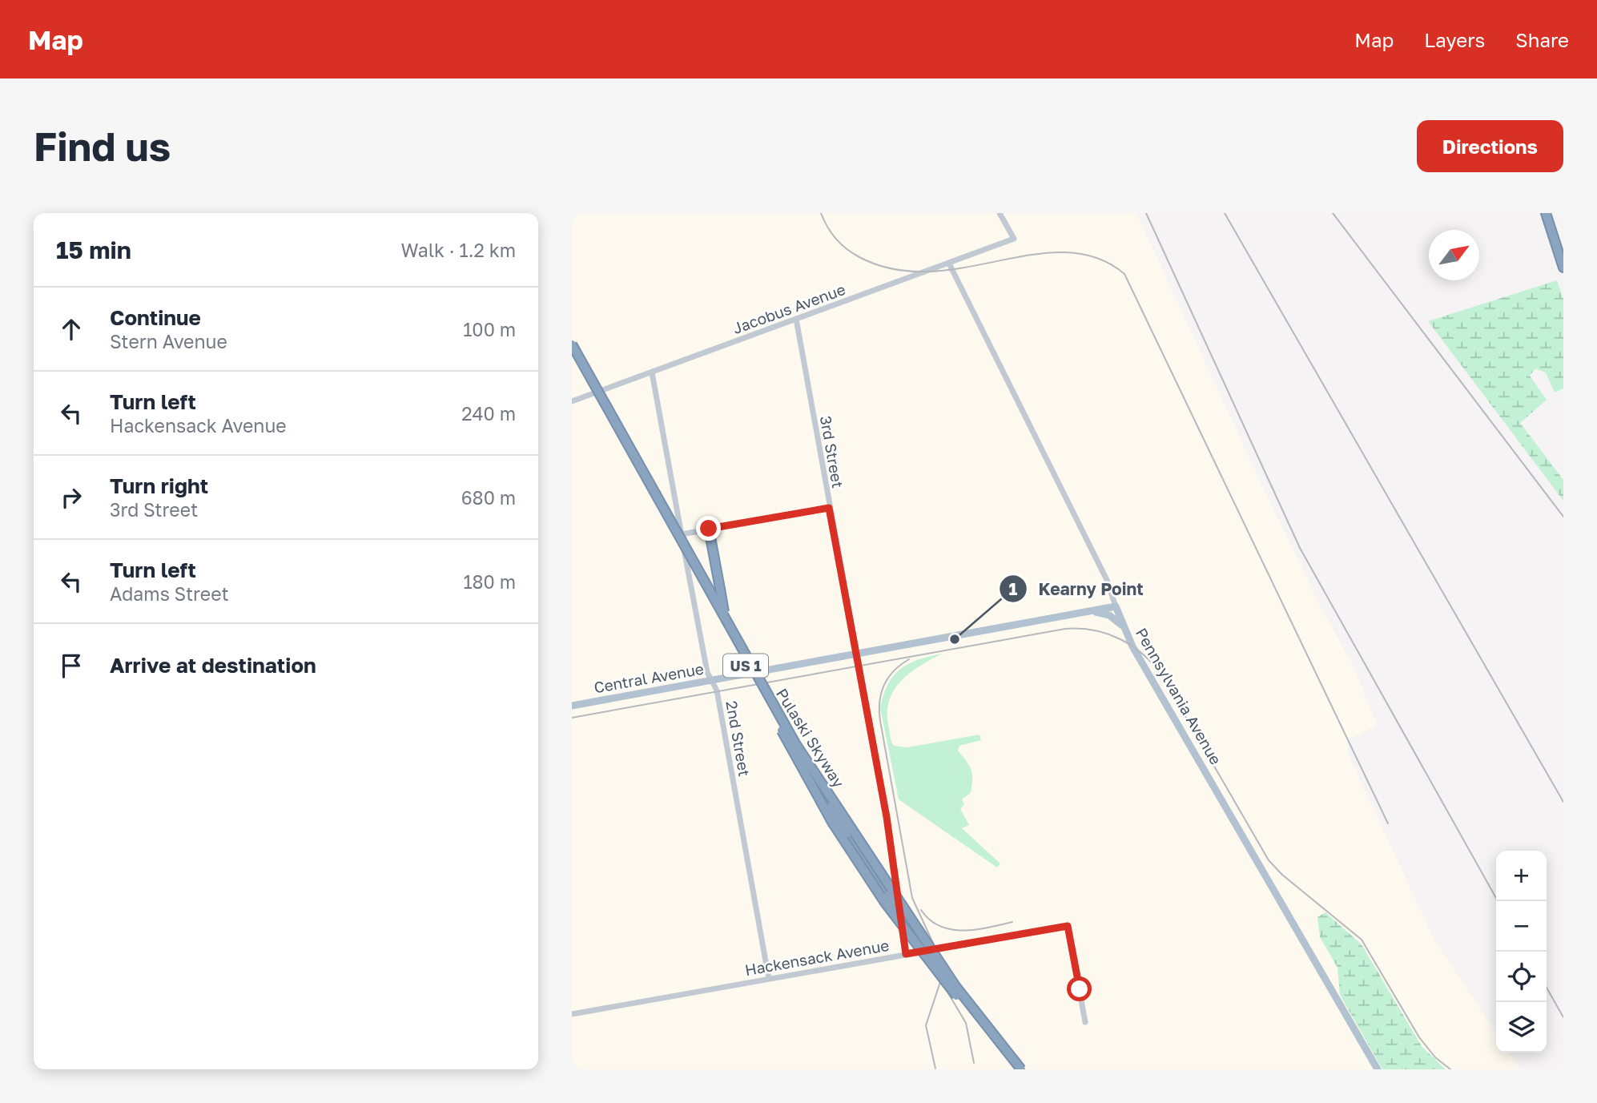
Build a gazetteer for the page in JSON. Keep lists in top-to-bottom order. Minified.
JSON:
{"streets":{"highway":["US 1","Pulaski Skyway"],"main road":["Central Avenue","Pennsylvania Avenue"],"street":["Jacobus Avenue","3rd Street","2nd Street","Hackensack Avenue"]},"crossings":[["Jacobus Avenue","3rd Street"],["Jacobus Avenue","Pennsylvania Avenue"],["Jacobus Avenue","2nd Street"],["3rd Street","Central Avenue"],["3rd Street","Hackensack Avenue"],["Central Avenue","Pennsylvania Avenue"],["Central Avenue","2nd Street"],["2nd Street","Hackensack Avenue"]],"places":["Kearny Point"],"north":"top right","page":{"header":"Map","nav":["Map","Layers","Share"],"buttons":"Directions","title":"Find us","heading":["15 min","Walk · 1.2 km"],"list":[["Continue","Stern Avenue","100 m"],["Turn left","Hackensack Avenue","240 m"],["Turn right","3rd Street","680 m"],["Turn left","Adams Street","180 m"],"Arrive at destination"],"map_buttons":["+","−"]}}
